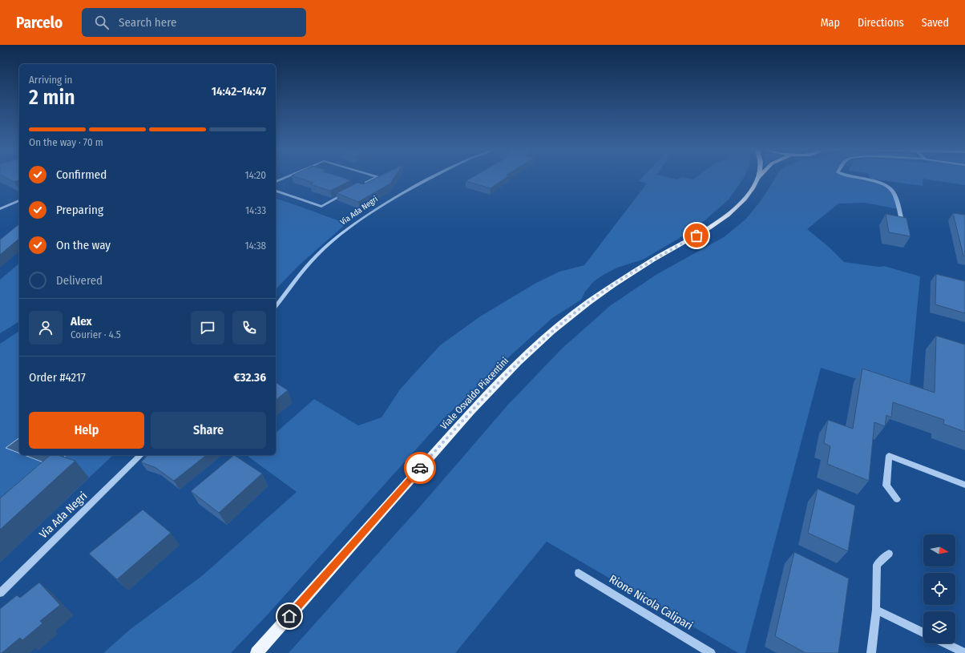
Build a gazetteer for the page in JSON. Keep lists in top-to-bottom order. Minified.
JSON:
{"streets":{"main road":["Viale Osvaldo Piacentini"],"street":["Via Ada Negri","Rione Nicola Calipari"]},"north":"right","page":{"header":"Parcelo","search":"Search here","nav":["Map","Directions","Saved"],"heading":["2 min","Arriving in","14:42–14:47"],"panel":["Alex","Courier · 4.5","Order #4217","€32.36"],"bar":"On the way · 70 m","list":[["Confirmed","14:20"],["Preparing","14:33"],["On the way","14:38"],"Delivered"],"buttons":["Help","Share"]}}
